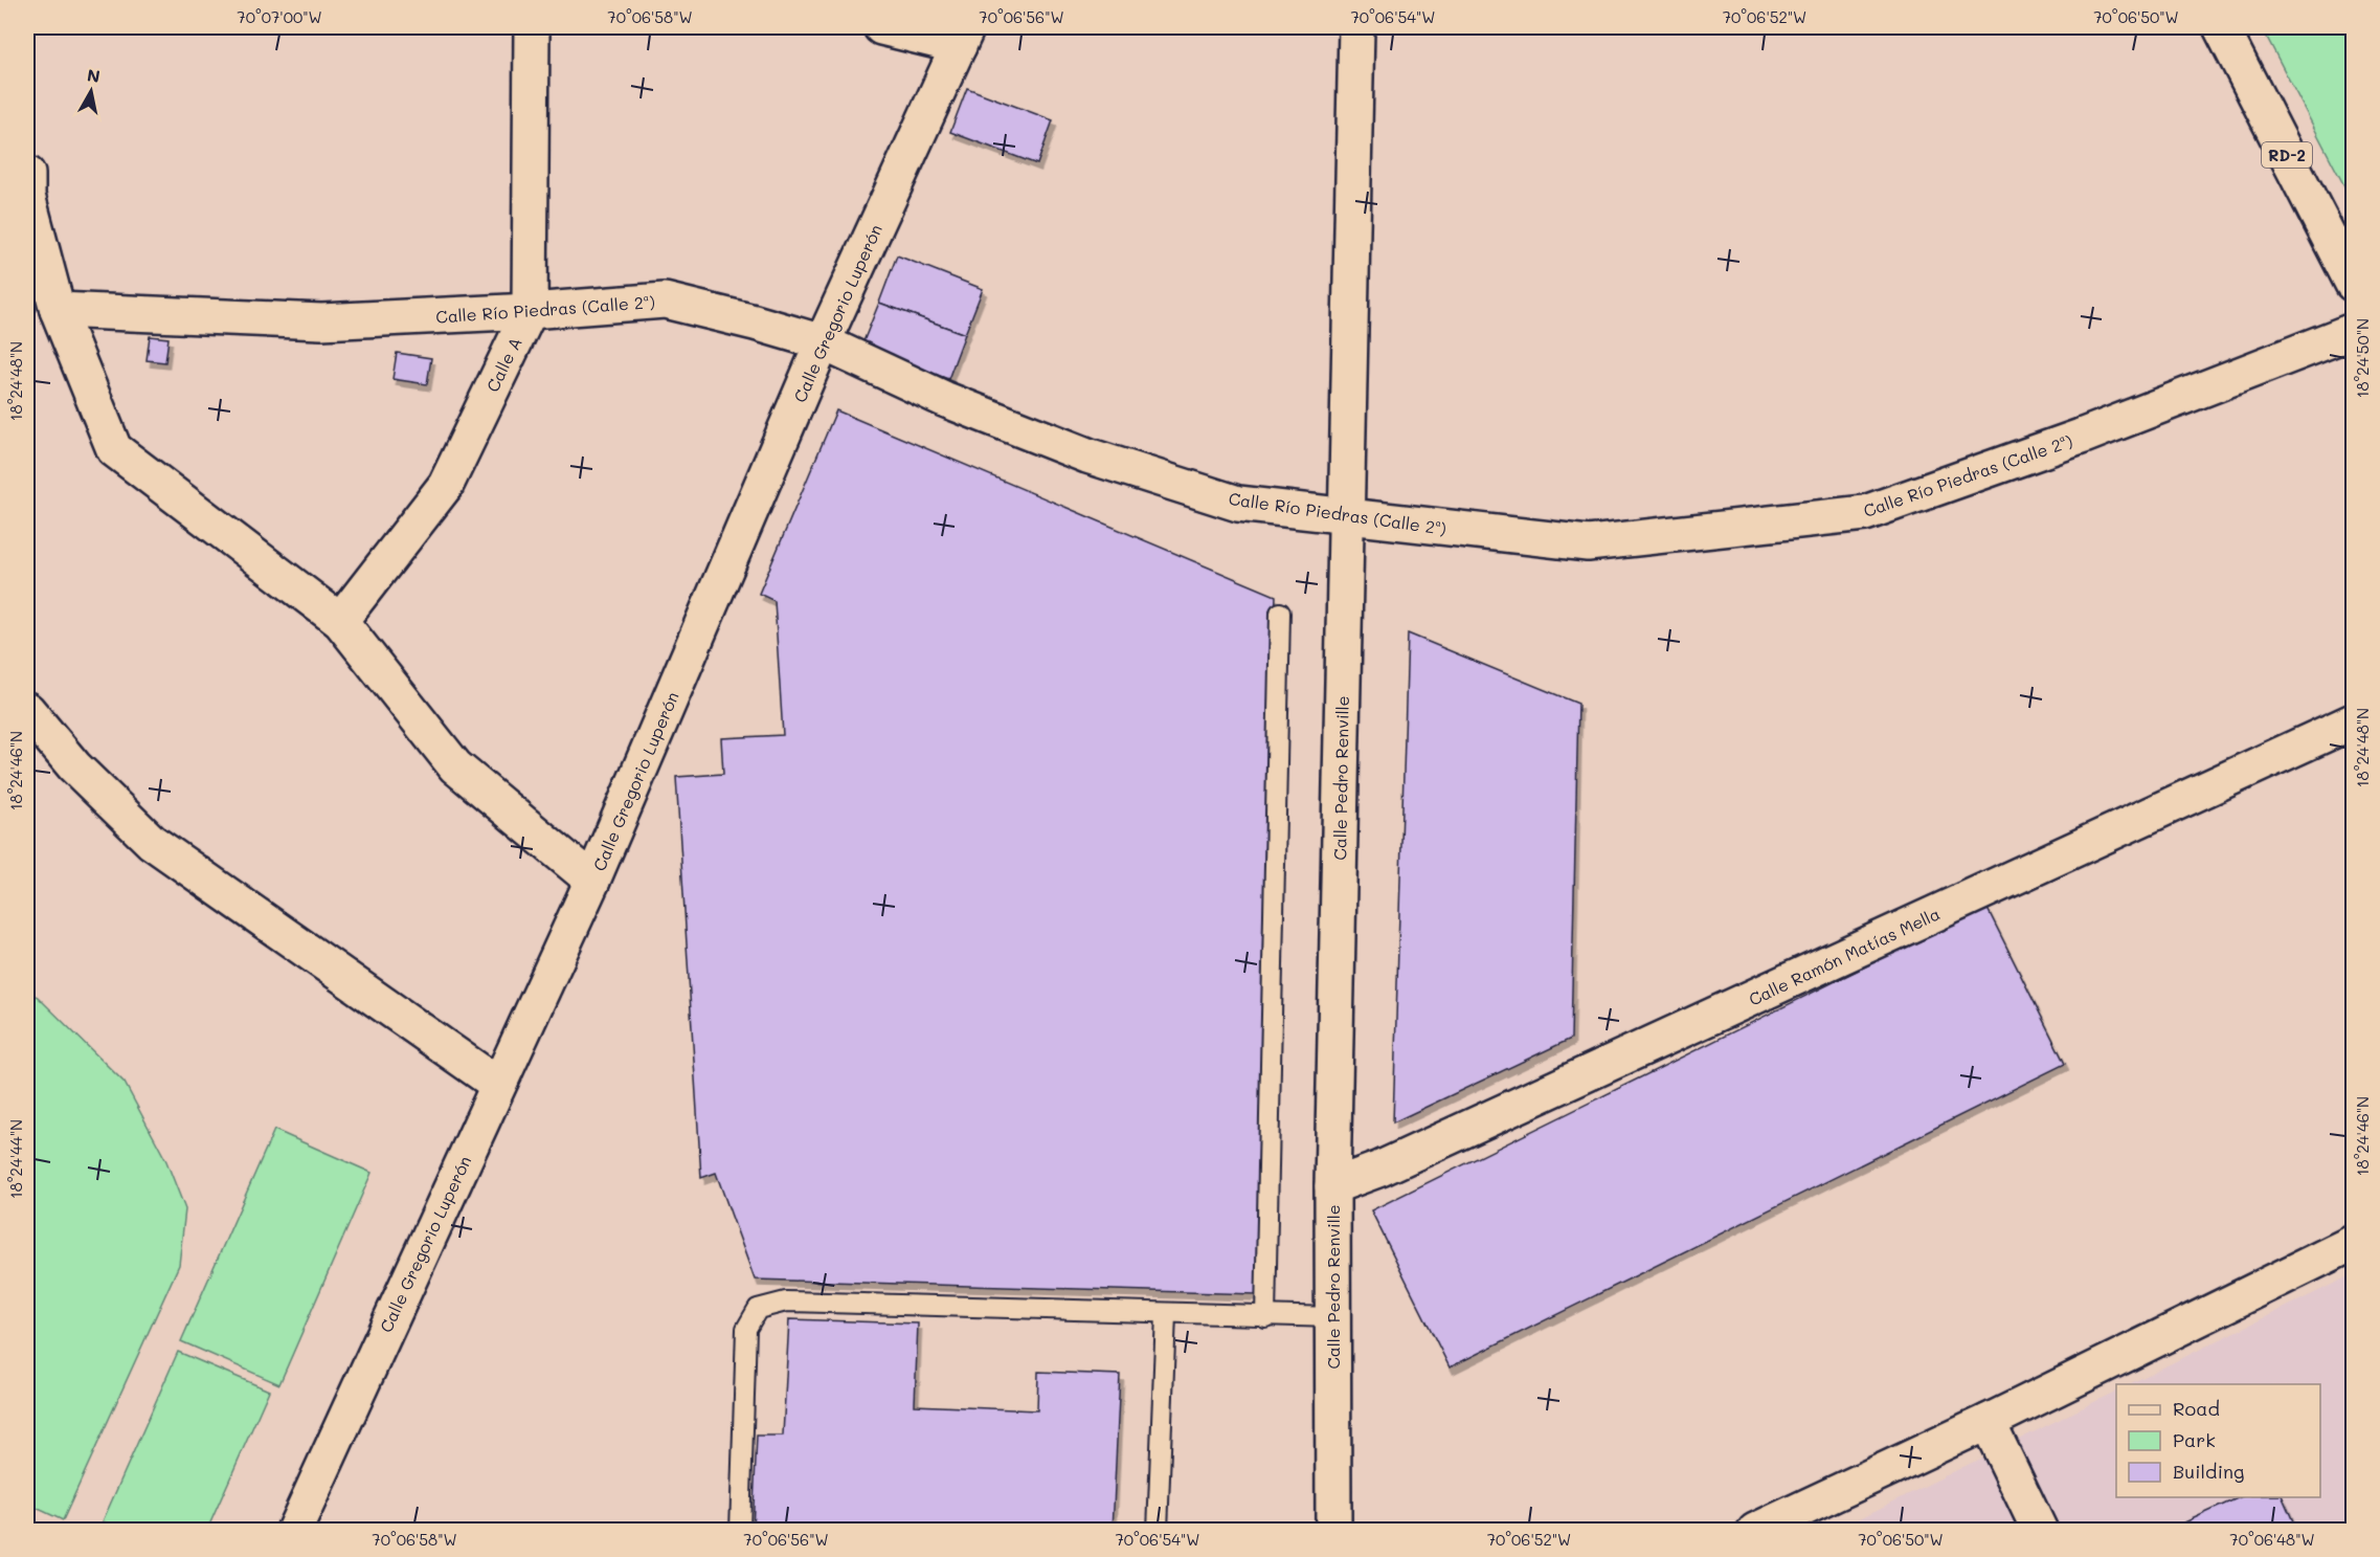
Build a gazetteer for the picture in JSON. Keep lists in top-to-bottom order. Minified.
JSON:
{"streets":{"street":["RD-2","Calle Río Piedras (Calle 2ª)","Calle Gregorio Luperón","Calle A","Calle Pedro Renville","Calle Ramón Matías Mella"]},"crossings":[["Calle Río Piedras (Calle 2ª)","Calle Gregorio Luperón"],["Calle Río Piedras (Calle 2ª)","Calle A"],["Calle Río Piedras (Calle 2ª)","Calle Pedro Renville"],["Calle Pedro Renville","Calle Ramón Matías Mella"]],"legend":["Road","Park","Building"],"north":"top","coordinates":["70°07'00\"W","70°06'58\"W","70°06'56\"W","70°06'54\"W","70°06'52\"W","70°06'50\"W","18°24'50\"N","18°24'48\"N","18°24'46\"N","18°24'44\"N","70°06'48\"W"]}
